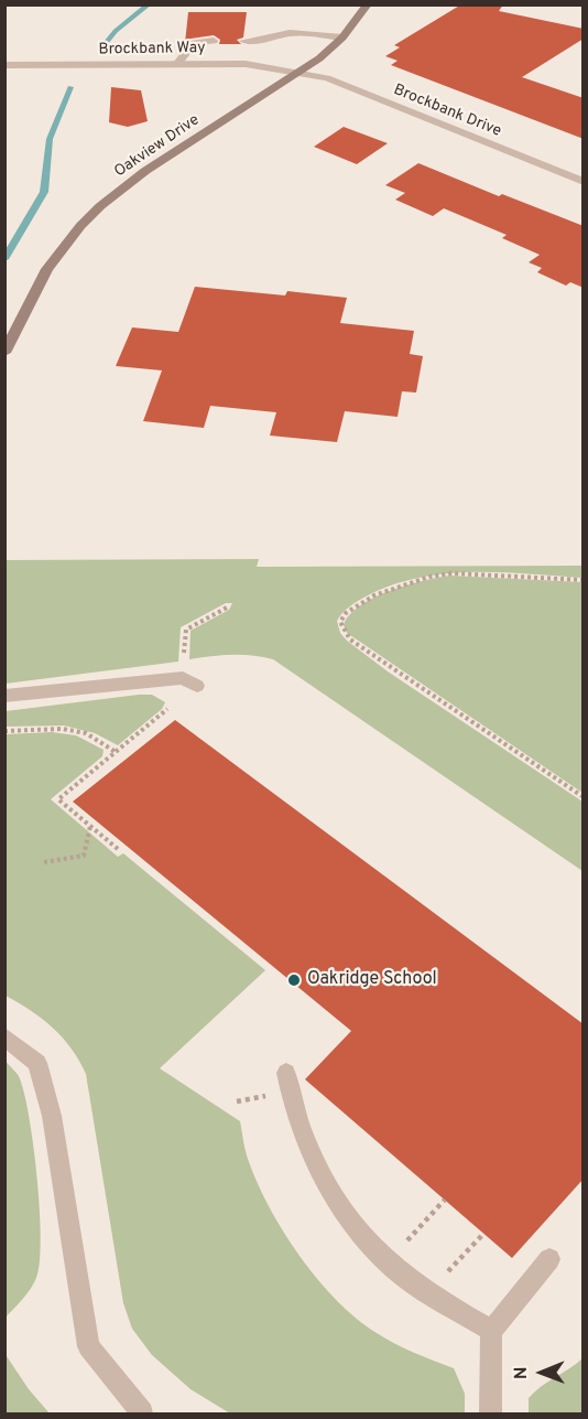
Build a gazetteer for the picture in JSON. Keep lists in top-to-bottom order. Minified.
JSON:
{"streets":{"street":["Brockbank Way","Brockbank Drive","Oakview Drive"]},"crossings":[["Brockbank Way","Brockbank Drive"],["Brockbank Way","Oakview Drive"],["Brockbank Drive","Oakview Drive"]],"places":["Oakridge School"],"north":"left"}
